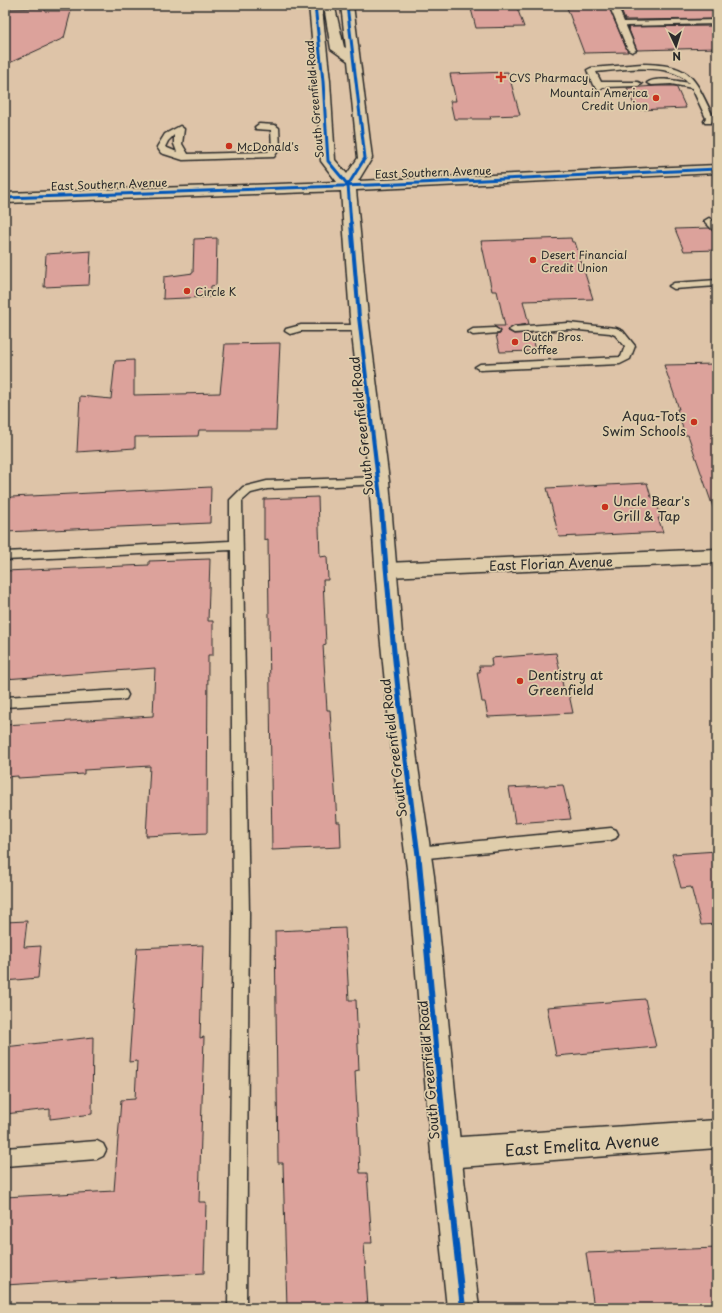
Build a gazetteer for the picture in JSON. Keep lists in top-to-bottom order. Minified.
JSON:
{"streets":{"main road":["South Greenfield Road","East Southern Avenue","East Florian Avenue","East Emelita Avenue"]},"crossings":[["South Greenfield Road","East Southern Avenue"],["South Greenfield Road","East Florian Avenue"],["South Greenfield Road","East Emelita Avenue"]],"places":{"health":["CVS Pharmacy"],"other":["Mountain America Credit Union","McDonald's","Desert Financial Credit Union","Circle K","Dutch Bros. Coffee","Aqua-Tots Swim Schools","Uncle Bear's Grill & Tap","Dentistry at Greenfield"]},"north":"bottom"}
